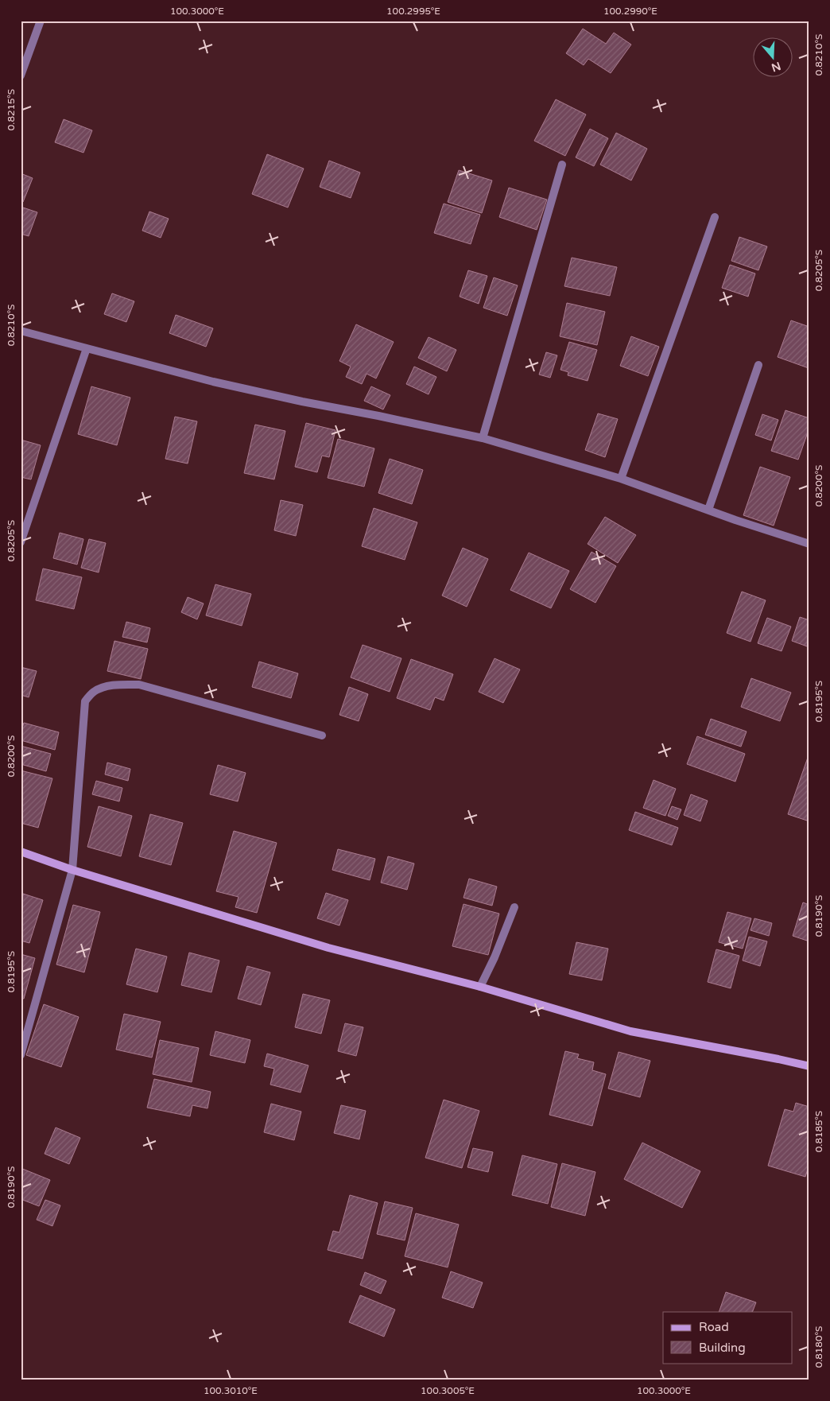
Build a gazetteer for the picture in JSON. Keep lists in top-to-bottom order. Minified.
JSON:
{"legend":["Road","Building"],"north":"bottom","coordinates":["100.3000°E","100.2995°E","100.2990°E","0.8210°S","0.8215°S","0.8205°S","0.8200°S","0.8195°S","0.8190°S","0.8185°S","0.8180°S","100.3010°E","100.3005°E"]}
